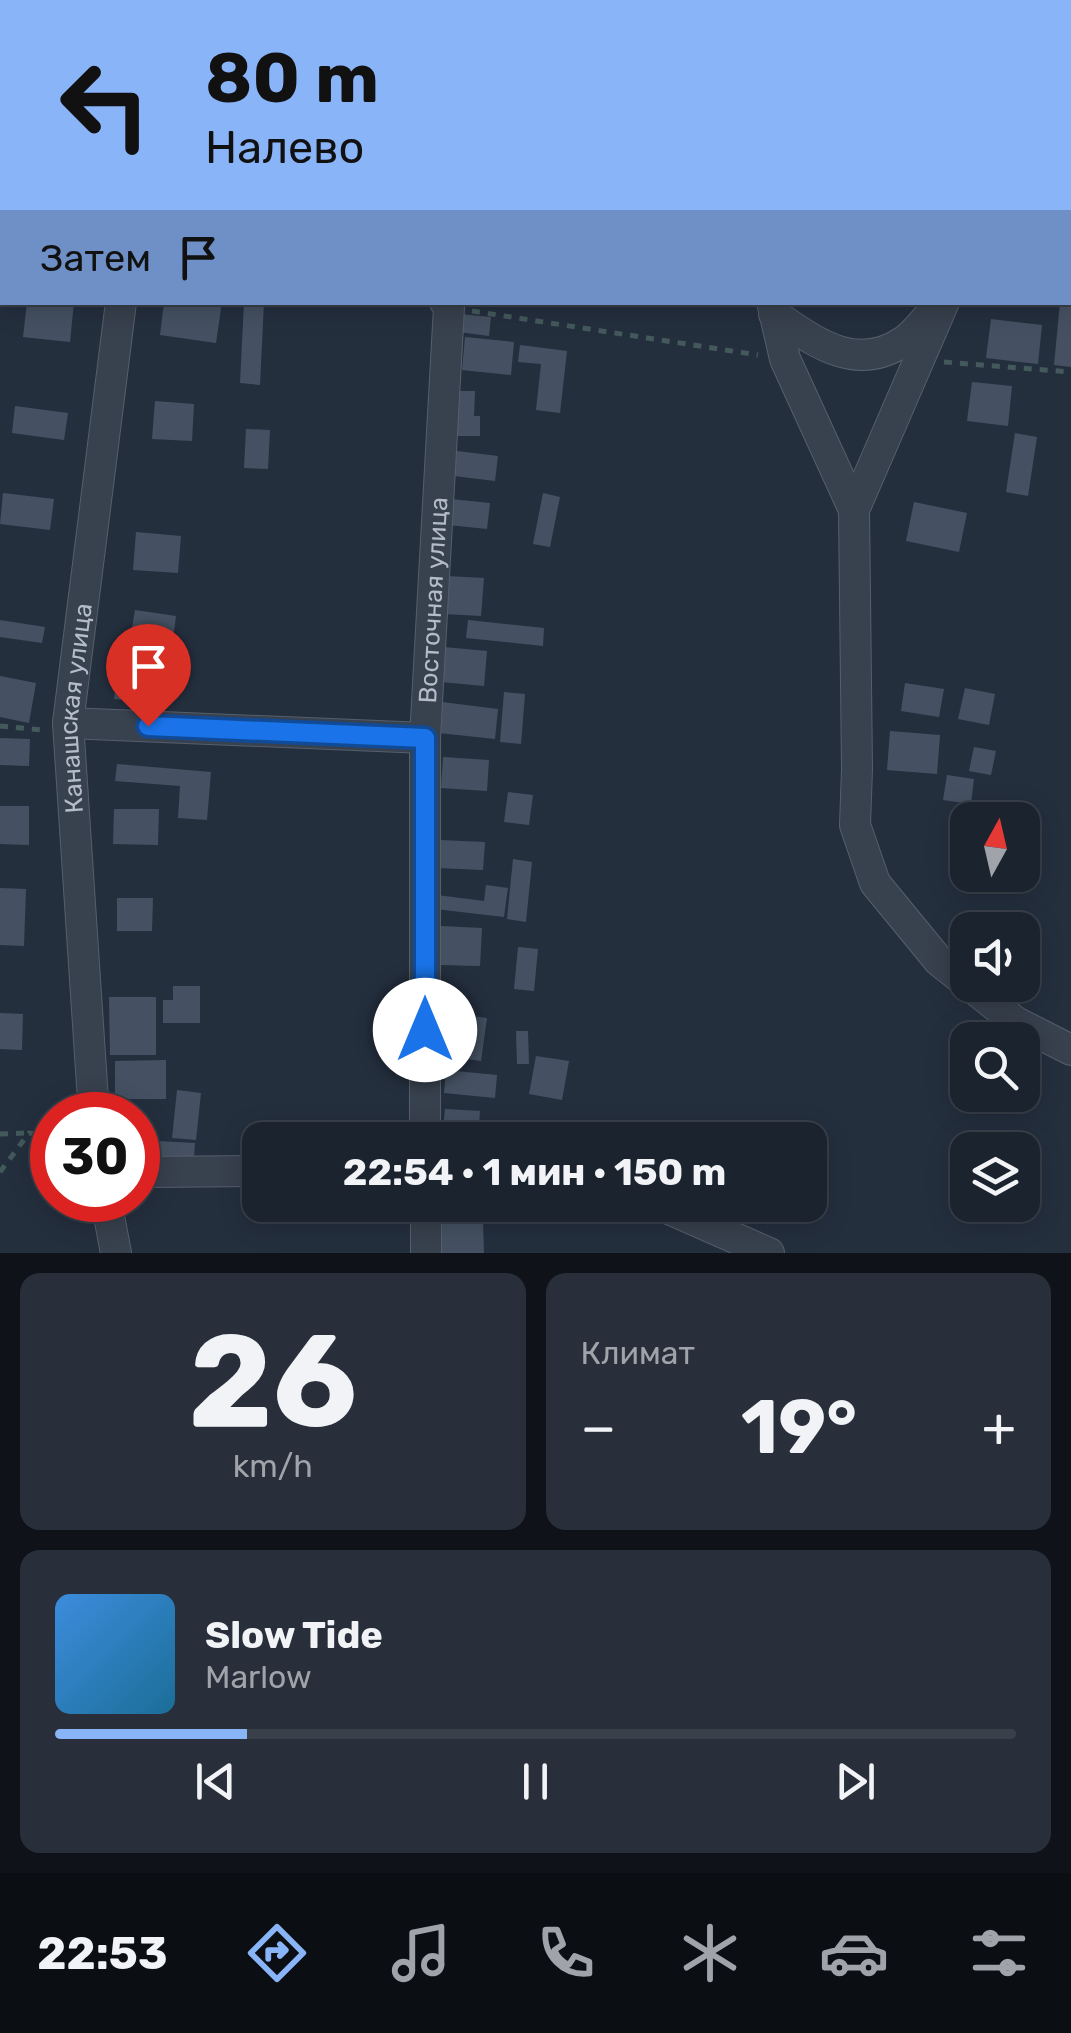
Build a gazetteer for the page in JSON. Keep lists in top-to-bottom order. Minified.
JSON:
{"streets":{"street":["Восточная улица","Канашская улица"]},"north":"top","page":{"turn":["80 m","Налево"],"then":"Затем","limit":"30","trip":"22:54 · 1 мин · 150 m","tile":[["26","km/h"],"Климат"],"heat":["−","19°","+"],"song":["Slow Tide","Marlow"],"tabs":"22:53"}}
